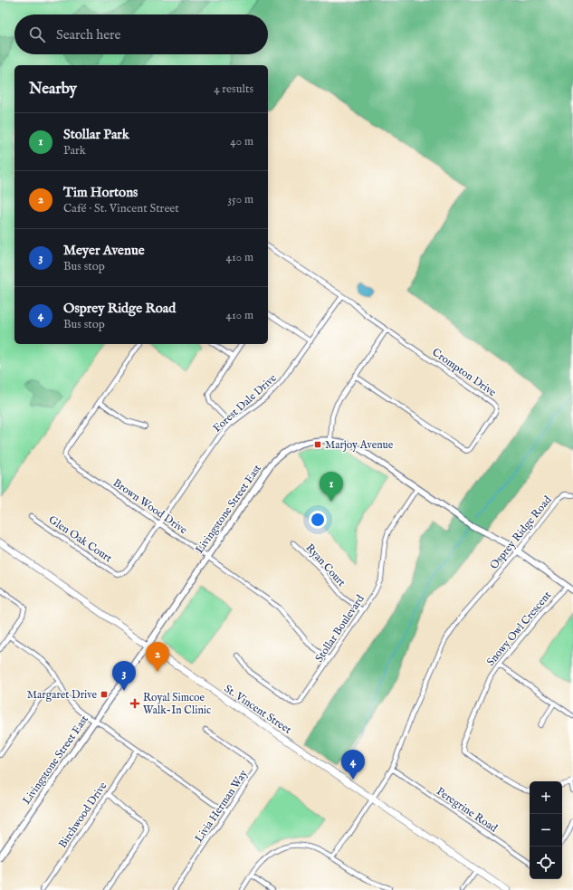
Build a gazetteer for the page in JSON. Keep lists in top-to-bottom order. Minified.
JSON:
{"streets":{"main road":["St. Vincent Street"],"street":["Crompton Drive","Forest Dale Drive","Brown Wood Drive","Livingstone Street East","Osprey Ridge Road","Glen Oak Court","Ryan Court","Stollar Boulevard","Snowy Owl Crescent","Livia Herman Way","Peregrine Road","Birchwood Drive"]},"crossings":[["Crompton Drive","Forest Dale Drive"],["Forest Dale Drive","Brown Wood Drive"],["Forest Dale Drive","Glen Oak Court"],["Brown Wood Drive","Livingstone Street East"],["Brown Wood Drive","Glen Oak Court"],["Brown Wood Drive","Stollar Boulevard"],["Livingstone Street East","Osprey Ridge Road"],["Livingstone Street East","Stollar Boulevard"],["Livingstone Street East","Snowy Owl Crescent"],["Livingstone Street East","St. Vincent Street"],["Osprey Ridge Road","St. Vincent Street"],["Osprey Ridge Road","Peregrine Road"],["Ryan Court","Stollar Boulevard"]],"places":{"transit":["Marjoy Avenue","Margaret Drive"],"health":["Royal Simcoe Walk-In Clinic"]},"page":{"search":"Search here","heading":["Nearby","4 results"],"list":[{"mark":"1","name":"Stollar Park","note":"Park","value":"40 m"},{"mark":"2","name":"Tim Hortons","note":"Café · St. Vincent Street","value":"350 m"},{"mark":"3","name":"Meyer Avenue","note":"Bus stop","value":"410 m"},{"mark":"4","name":"Osprey Ridge Road","note":"Bus stop","value":"410 m"}],"pins":["1","2","3","4"],"map_buttons":["+","−"]}}
